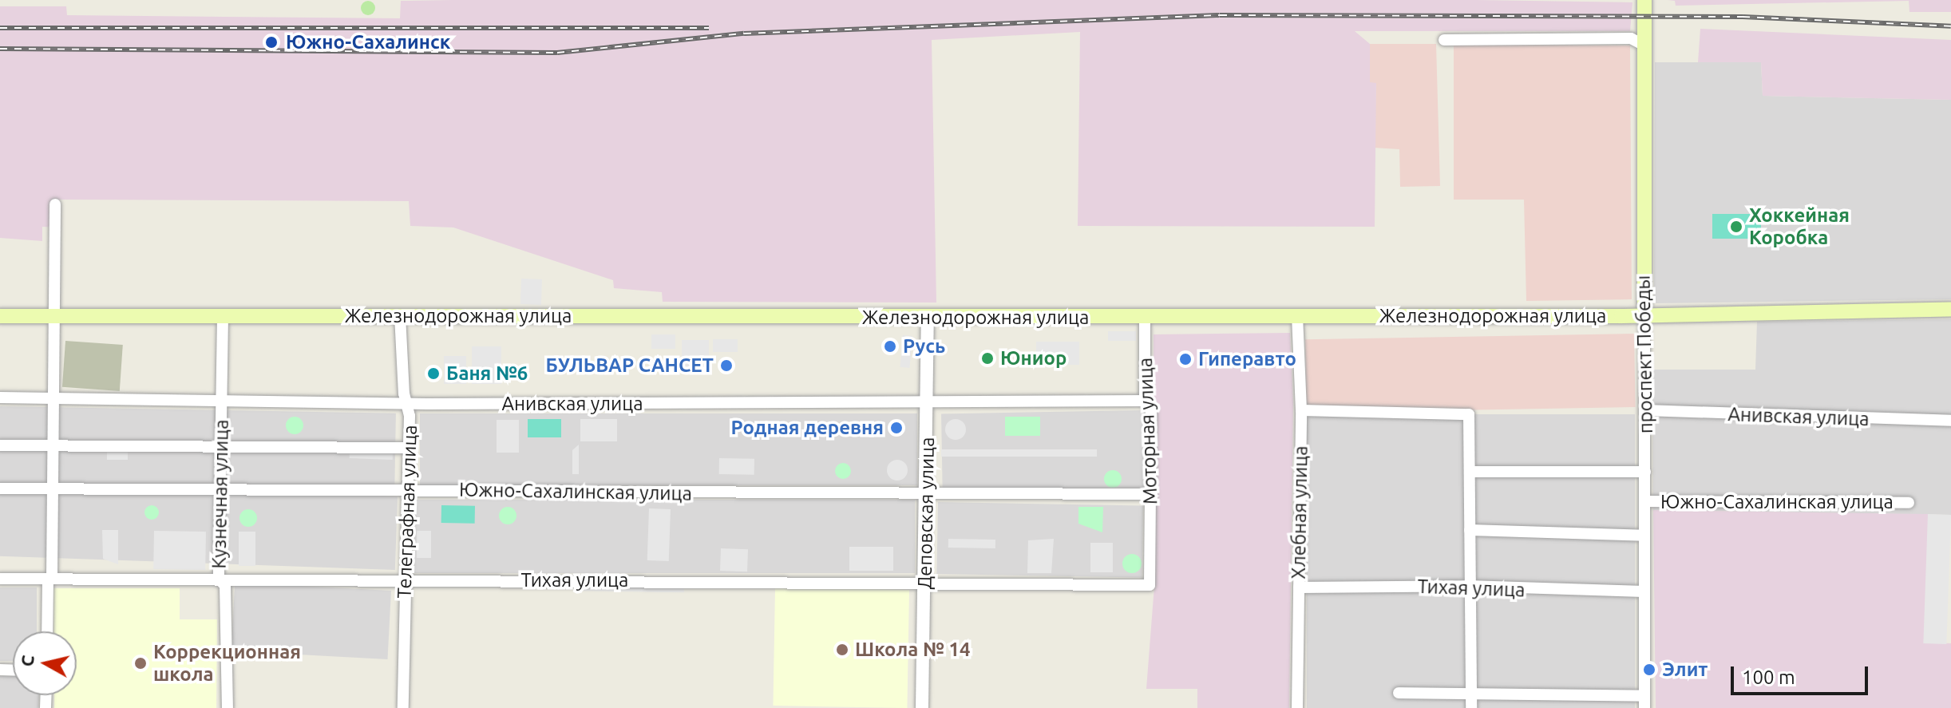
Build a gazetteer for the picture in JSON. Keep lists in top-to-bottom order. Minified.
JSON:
{"streets":{"main road":["Железнодорожная улица","проспект Победы"],"street":["Анивская улица","Моторная улица","Южно-Сахалинская улица","Кузнечная улица","Телеграфная улица","Хлебная улица","Деповская улица","Тихая улица"]},"crossings":[["Железнодорожная улица","проспект Победы"],["Железнодорожная улица","Моторная улица"],["Железнодорожная улица","Кузнечная улица"],["Железнодорожная улица","Телеграфная улица"],["Железнодорожная улица","Хлебная улица"],["Железнодорожная улица","Деповская улица"],["проспект Победы","Анивская улица"],["проспект Победы","Южно-Сахалинская улица"],["проспект Победы","Тихая улица"],["Анивская улица","Моторная улица"],["Анивская улица","Кузнечная улица"],["Анивская улица","Телеграфная улица"],["Анивская улица","Деповская улица"],["Моторная улица","Южно-Сахалинская улица"],["Моторная улица","Тихая улица"],["Южно-Сахалинская улица","Кузнечная улица"],["Южно-Сахалинская улица","Телеграфная улица"],["Южно-Сахалинская улица","Деповская улица"],["Кузнечная улица","Тихая улица"],["Телеграфная улица","Тихая улица"],["Хлебная улица","Тихая улица"],["Деповская улица","Тихая улица"]],"places":["Южно-Сахалинск","Хоккейная Коробка","Русь","Юниор","Гиперавто","БУЛЬВАР САНСЕТ","Баня №6","Родная деревня","Школа № 14","Коррекционная школа","Элит"],"scale_bar":"100 m","north":"left"}
